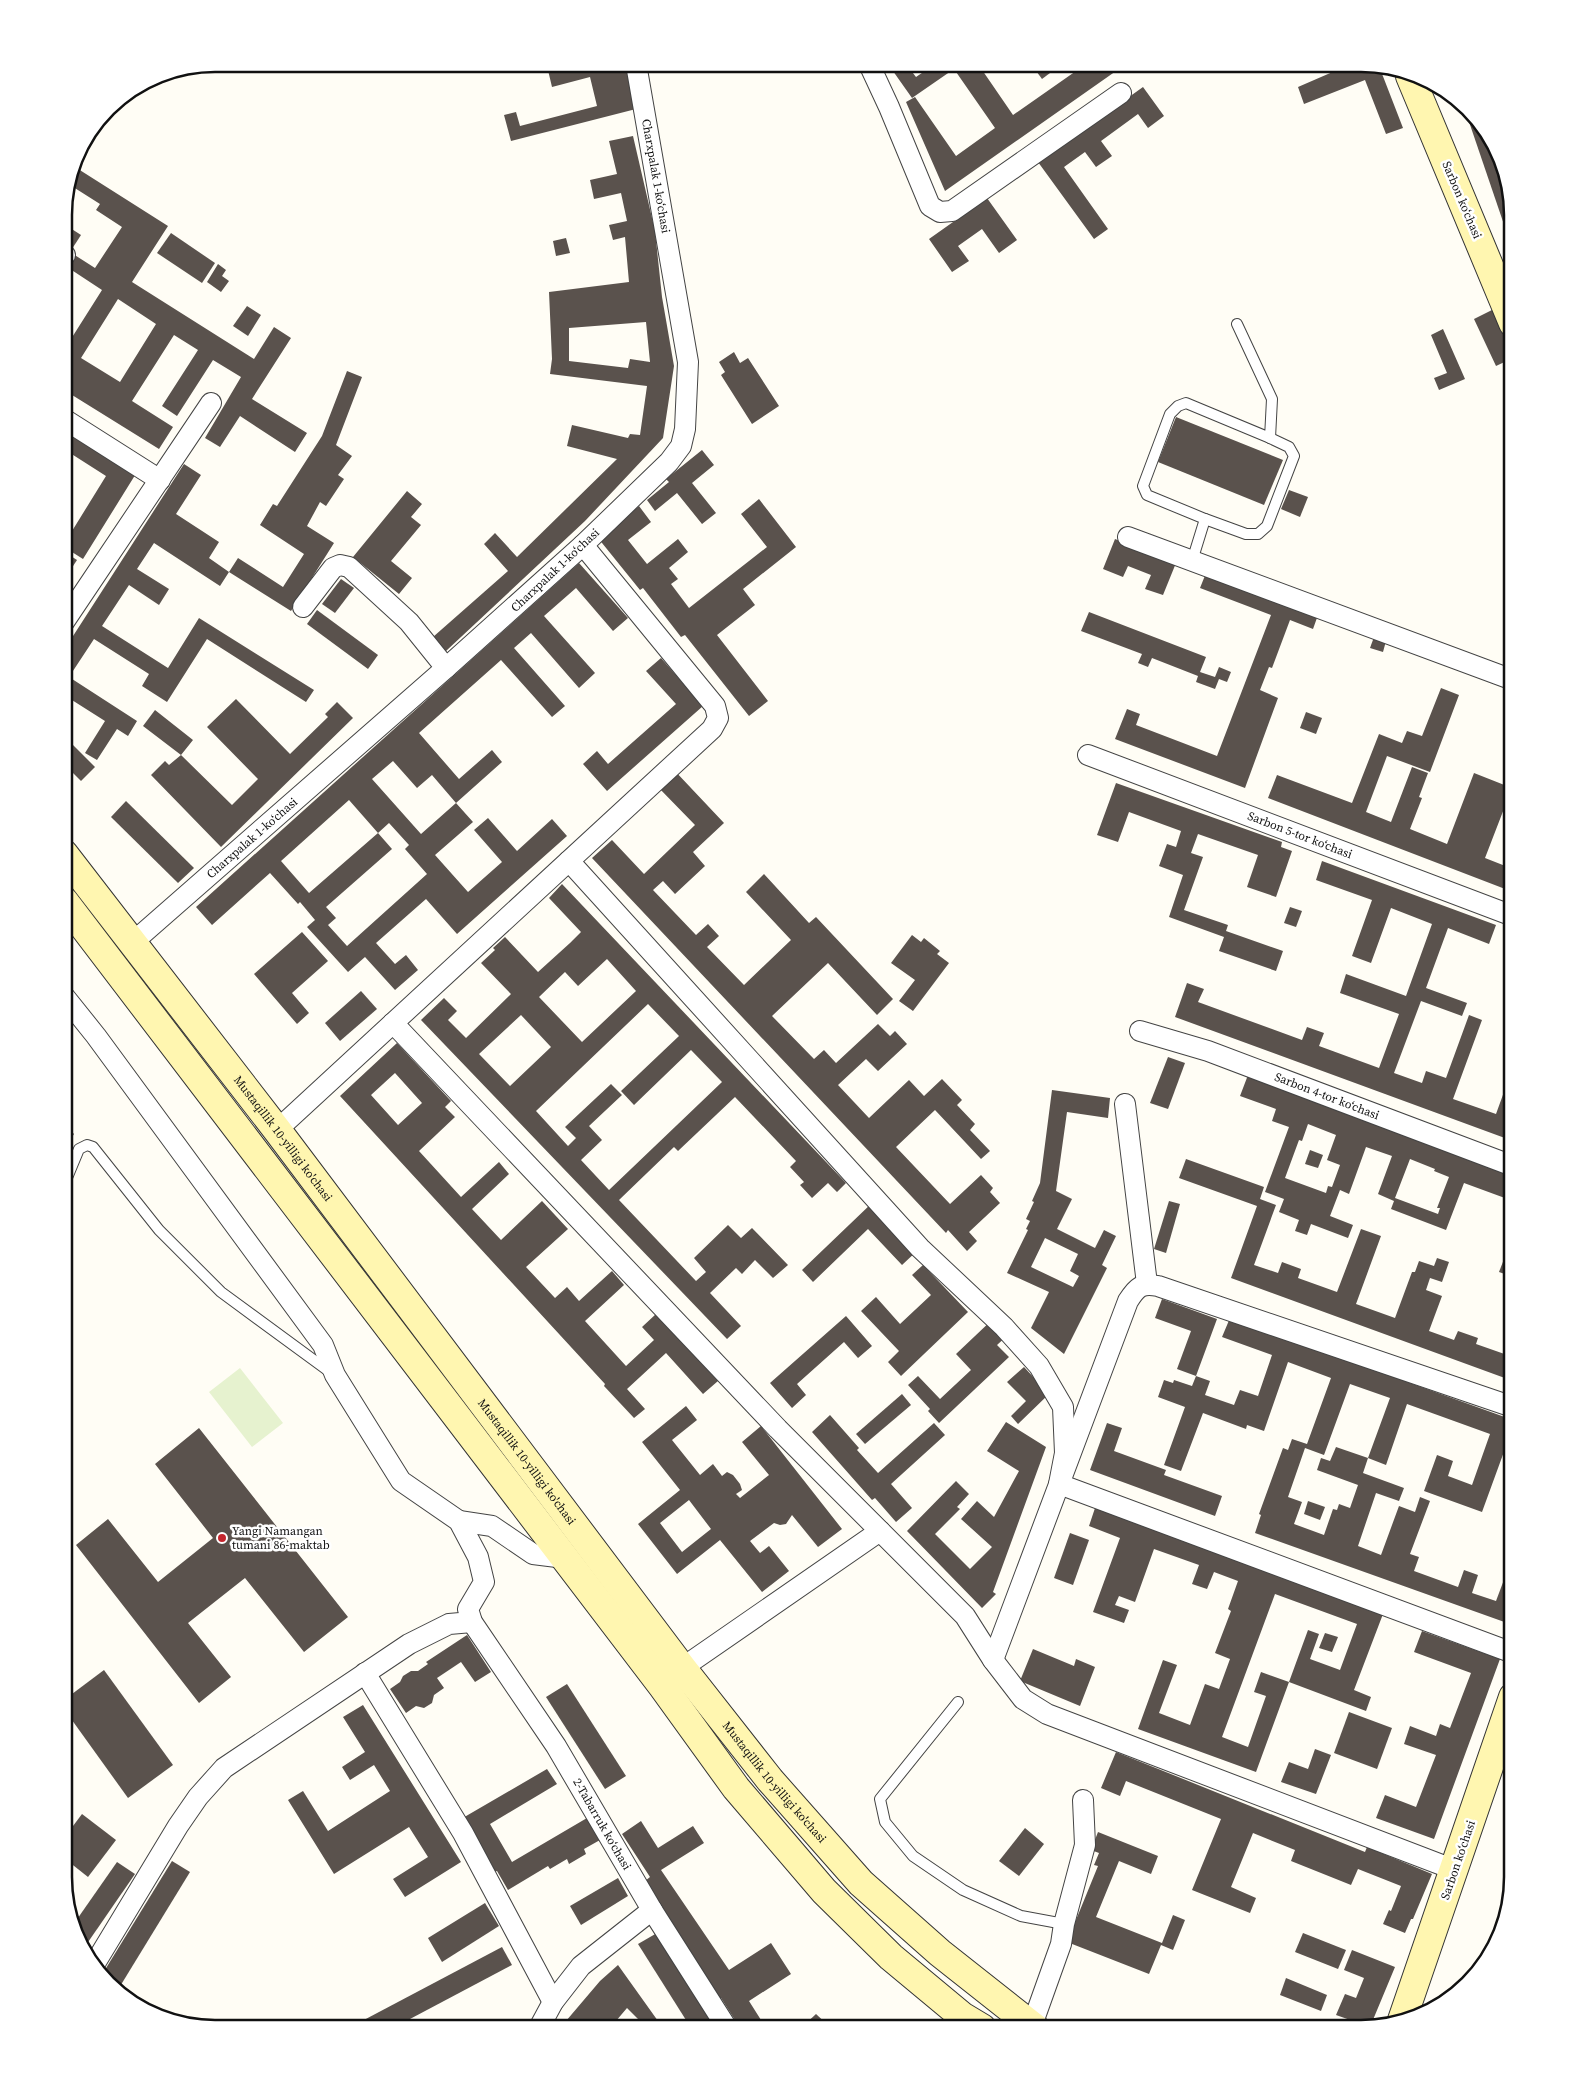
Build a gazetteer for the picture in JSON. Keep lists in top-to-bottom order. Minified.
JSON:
{"streets":{"main road":["Sarbon koʻchasi","Mustaqillik 10-yilligi ko'chasi"],"street":["Charxpalak 1-koʻchasi","Sarbon 5-tor koʻchasi","Sarbon 4-tor koʻchasi","2-Tabarruk koʻchasi"]},"crossings":[["Charxpalak 1-koʻchasi","Mustaqillik 10-yilligi ko'chasi"]],"places":["Yangi Namangan tumani 86-maktab"]}
